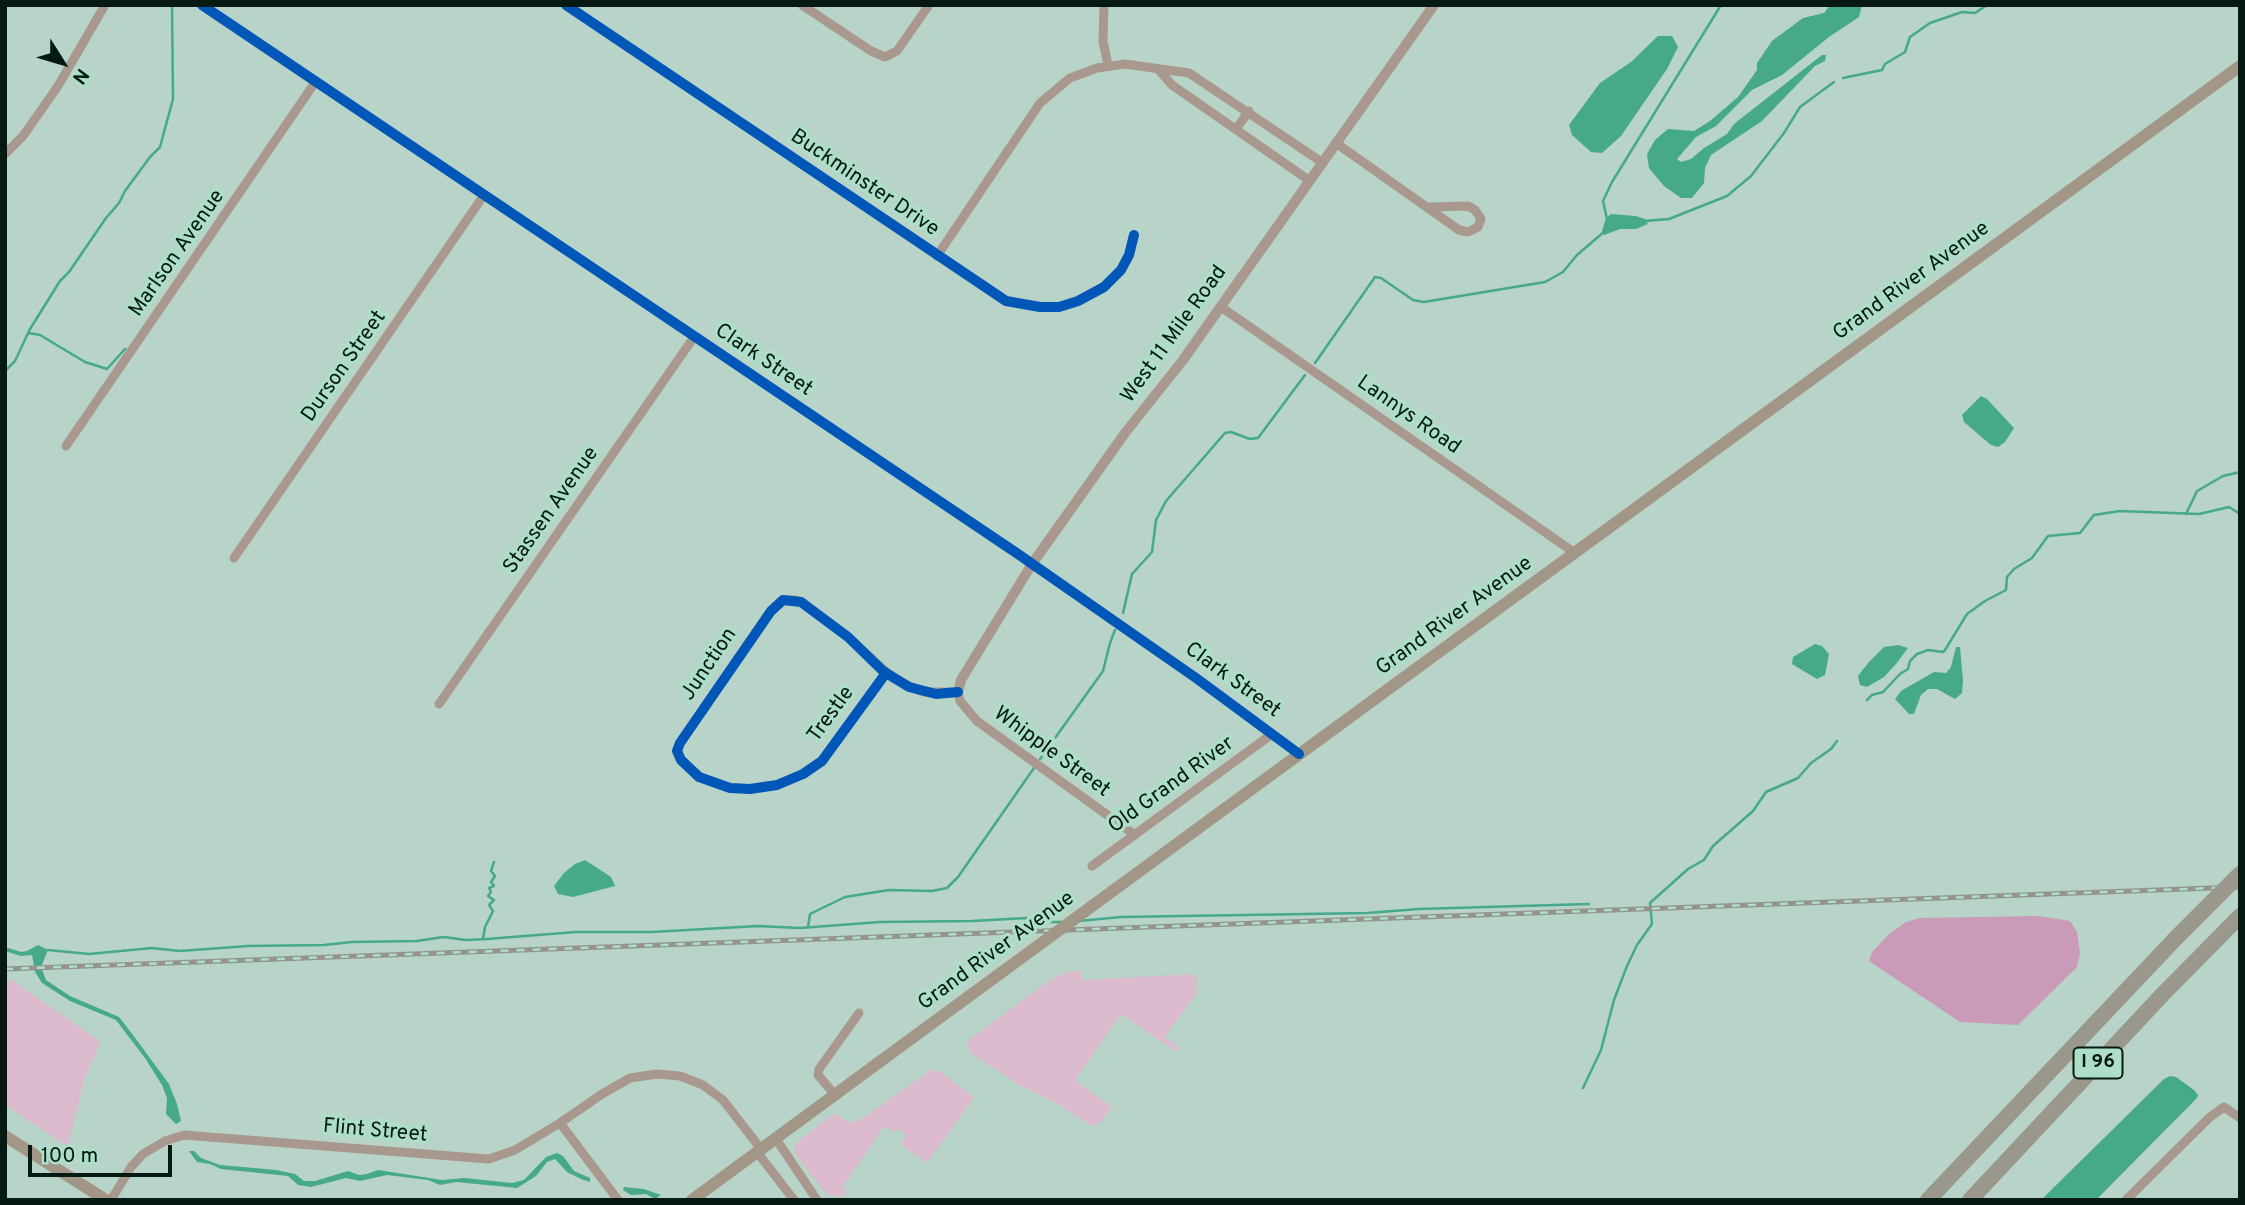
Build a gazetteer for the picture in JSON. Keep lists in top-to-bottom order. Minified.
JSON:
{"streets":{"highway":["I 96"],"main road":["Grand River Avenue"],"street":["Buckminster Drive","Marlson Avenue","West 11 Mile Road","Clark Street","Durson Street","Lannys Road","Stassen Avenue","Junction","Trestle","Whipple Street","Old Grand River","Flint Street"]},"crossings":[["Marlson Avenue","Clark Street"],["Grand River Avenue","Clark Street"],["Grand River Avenue","Lannys Road"],["Grand River Avenue","Flint Street"],["West 11 Mile Road","Clark Street"],["West 11 Mile Road","Lannys Road"],["West 11 Mile Road","Whipple Street"],["Clark Street","Durson Street"],["Clark Street","Stassen Avenue"],["Clark Street","Old Grand River"],["Junction","Trestle"],["Whipple Street","Old Grand River"]],"scale_bar":"100 m","north":"bottom right"}
